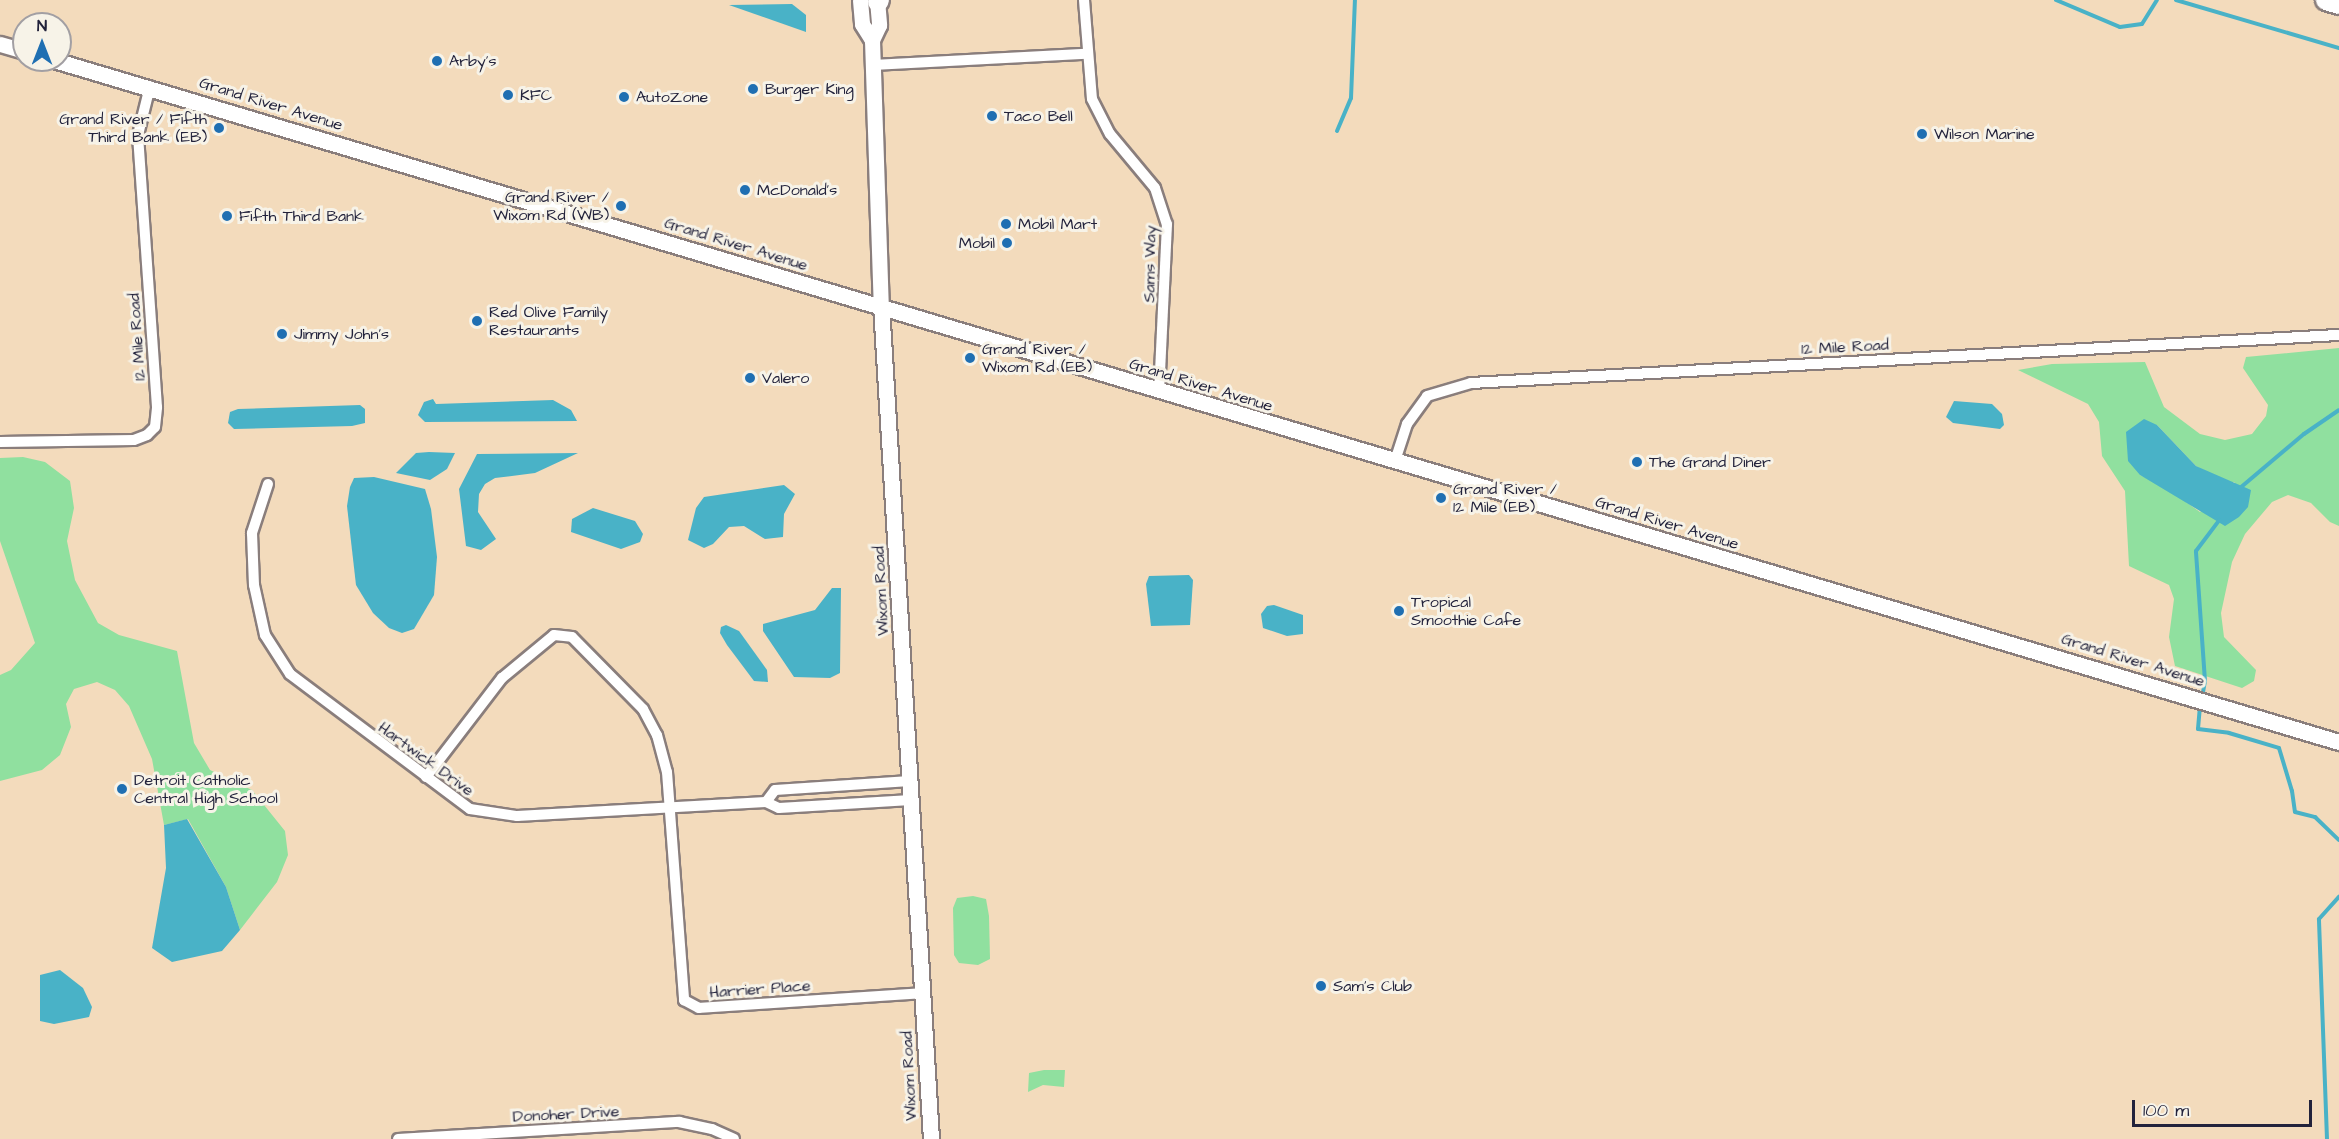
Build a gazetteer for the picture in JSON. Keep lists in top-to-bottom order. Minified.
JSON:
{"streets":{"main road":["Grand River Avenue","Wixom Road"],"street":["Sams Way","12 Mile Road","Hartwick Drive","Harrier Place","Donoher Drive"]},"crossings":[["Grand River Avenue","Sams Way"],["Grand River Avenue","12 Mile Road"],["Grand River Avenue","Wixom Road"],["Wixom Road","Hartwick Drive"],["Wixom Road","Harrier Place"],["Hartwick Drive","Harrier Place"]],"places":["Arby's","Burger King","KFC","AutoZone","Taco Bell","Grand River / Fifth Third Bank (EB)","Wilson Marine","McDonald's","Grand River / Wixom Rd (WB)","Fifth Third Bank","Mobil Mart","Mobil","Red Olive Family Restaurants","Jimmy John's","Grand River / Wixom Rd (EB)","Valero","The Grand Diner","Grand River / 12 Mile (EB)","Tropical Smoothie Cafe","Detroit Catholic Central High School","Sam's Club"],"scale_bar":"100 m","north":"top"}
